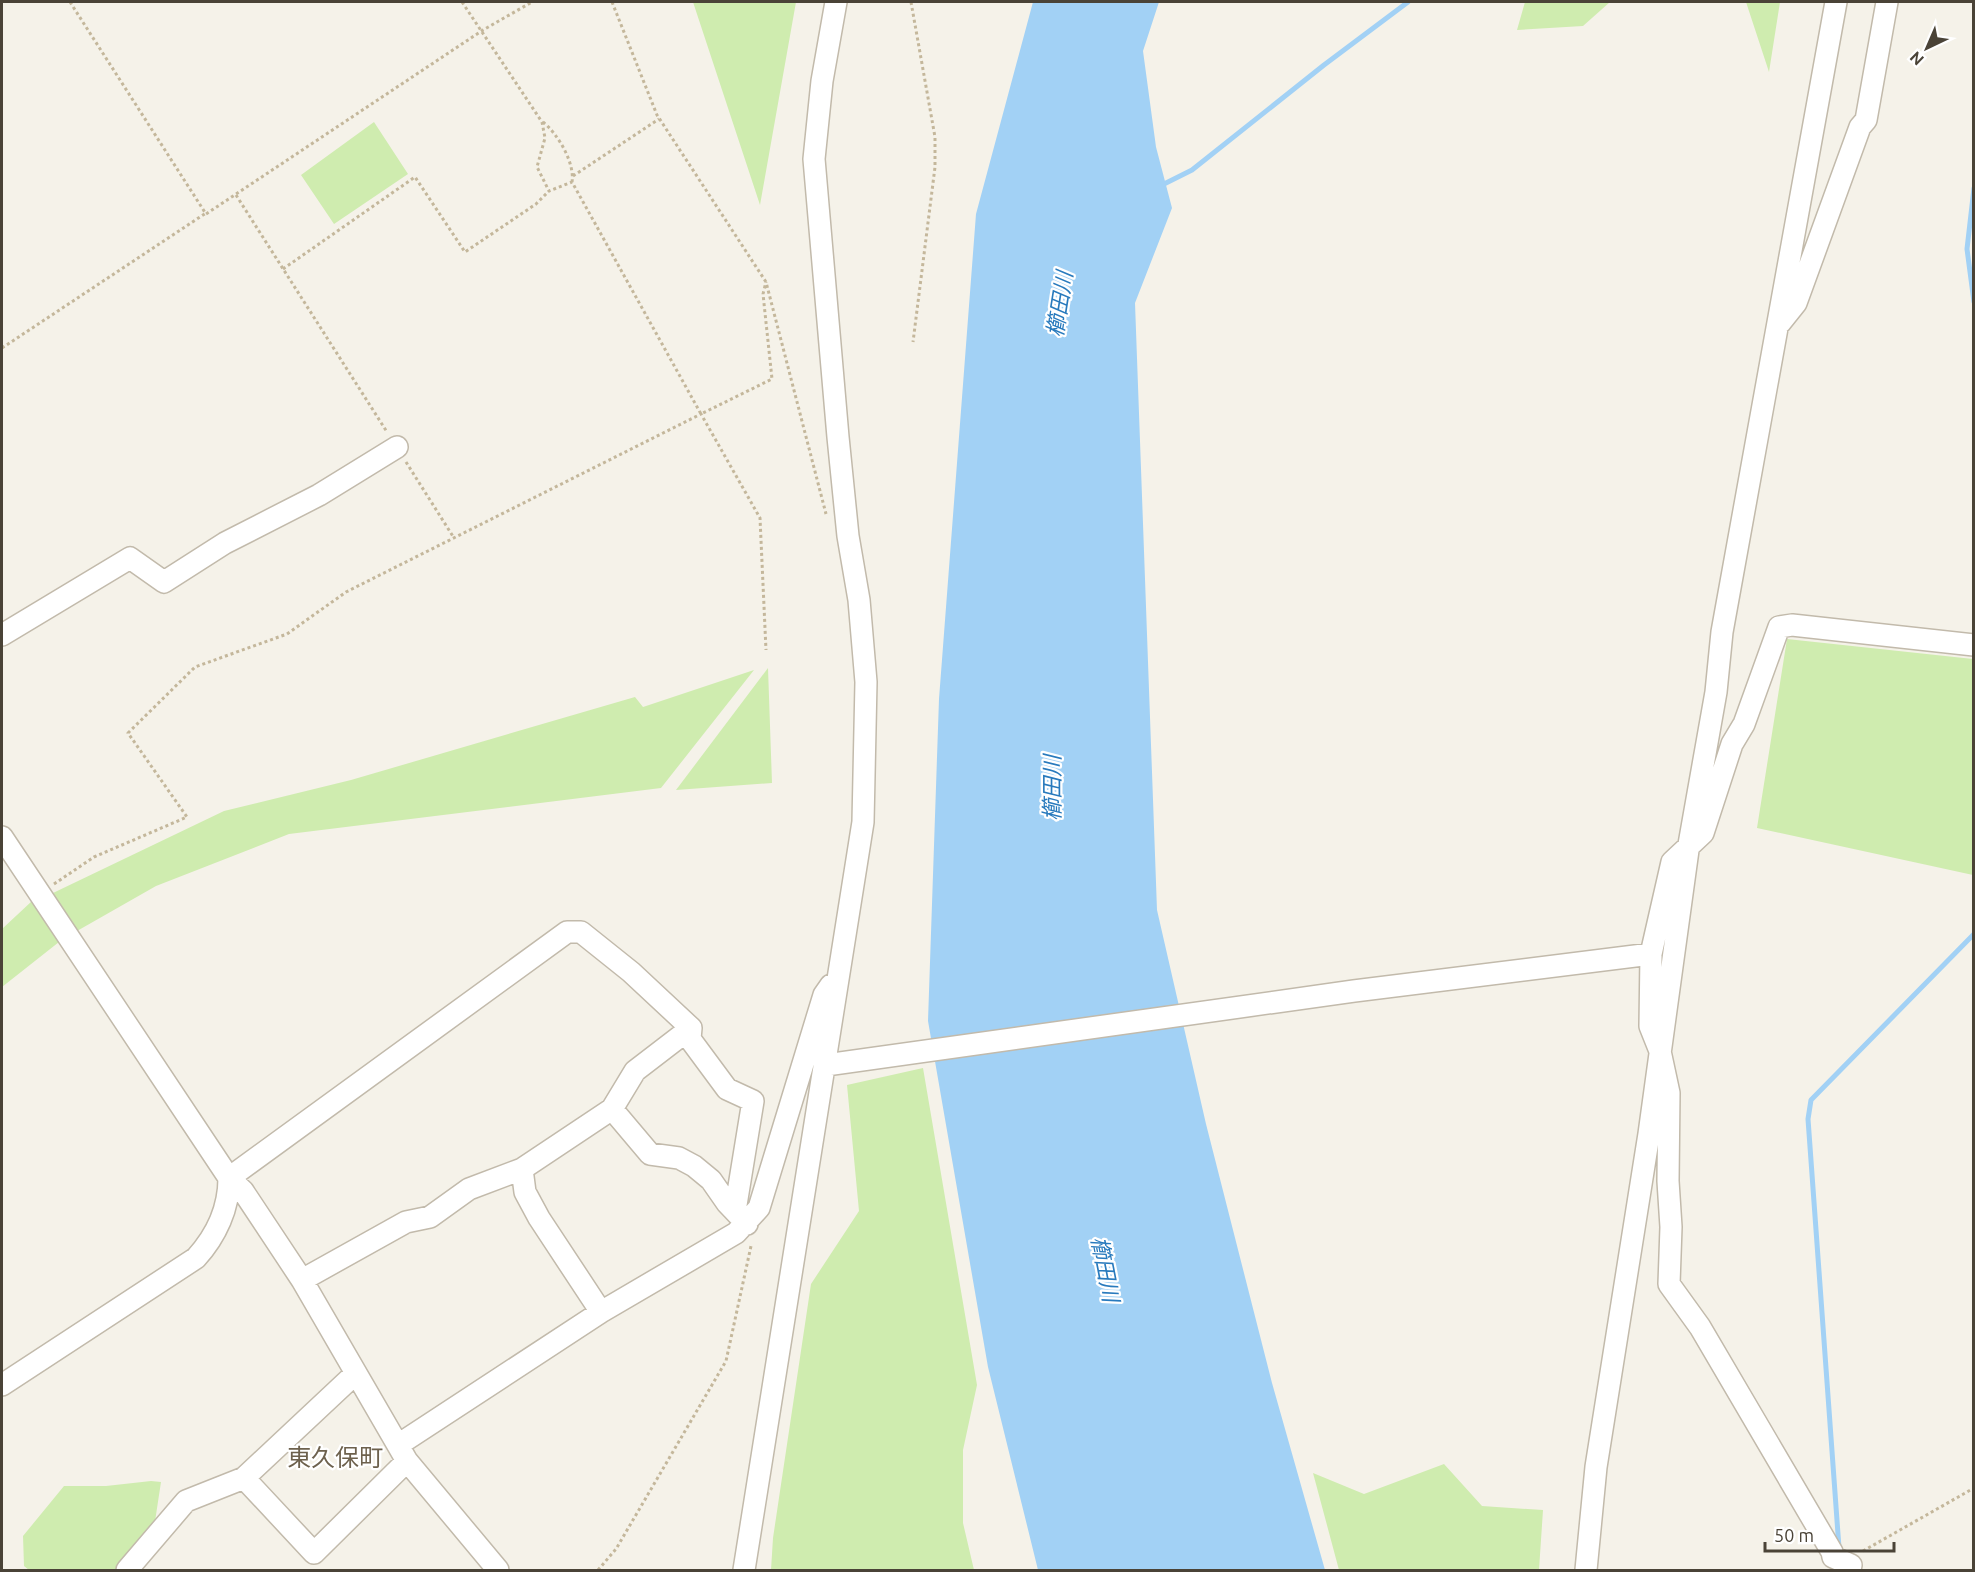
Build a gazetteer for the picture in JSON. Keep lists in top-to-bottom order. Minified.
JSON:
{"districts":["東久保町"],"water":["櫛田川"],"scale_bar":"50 m","north":"bottom left"}
